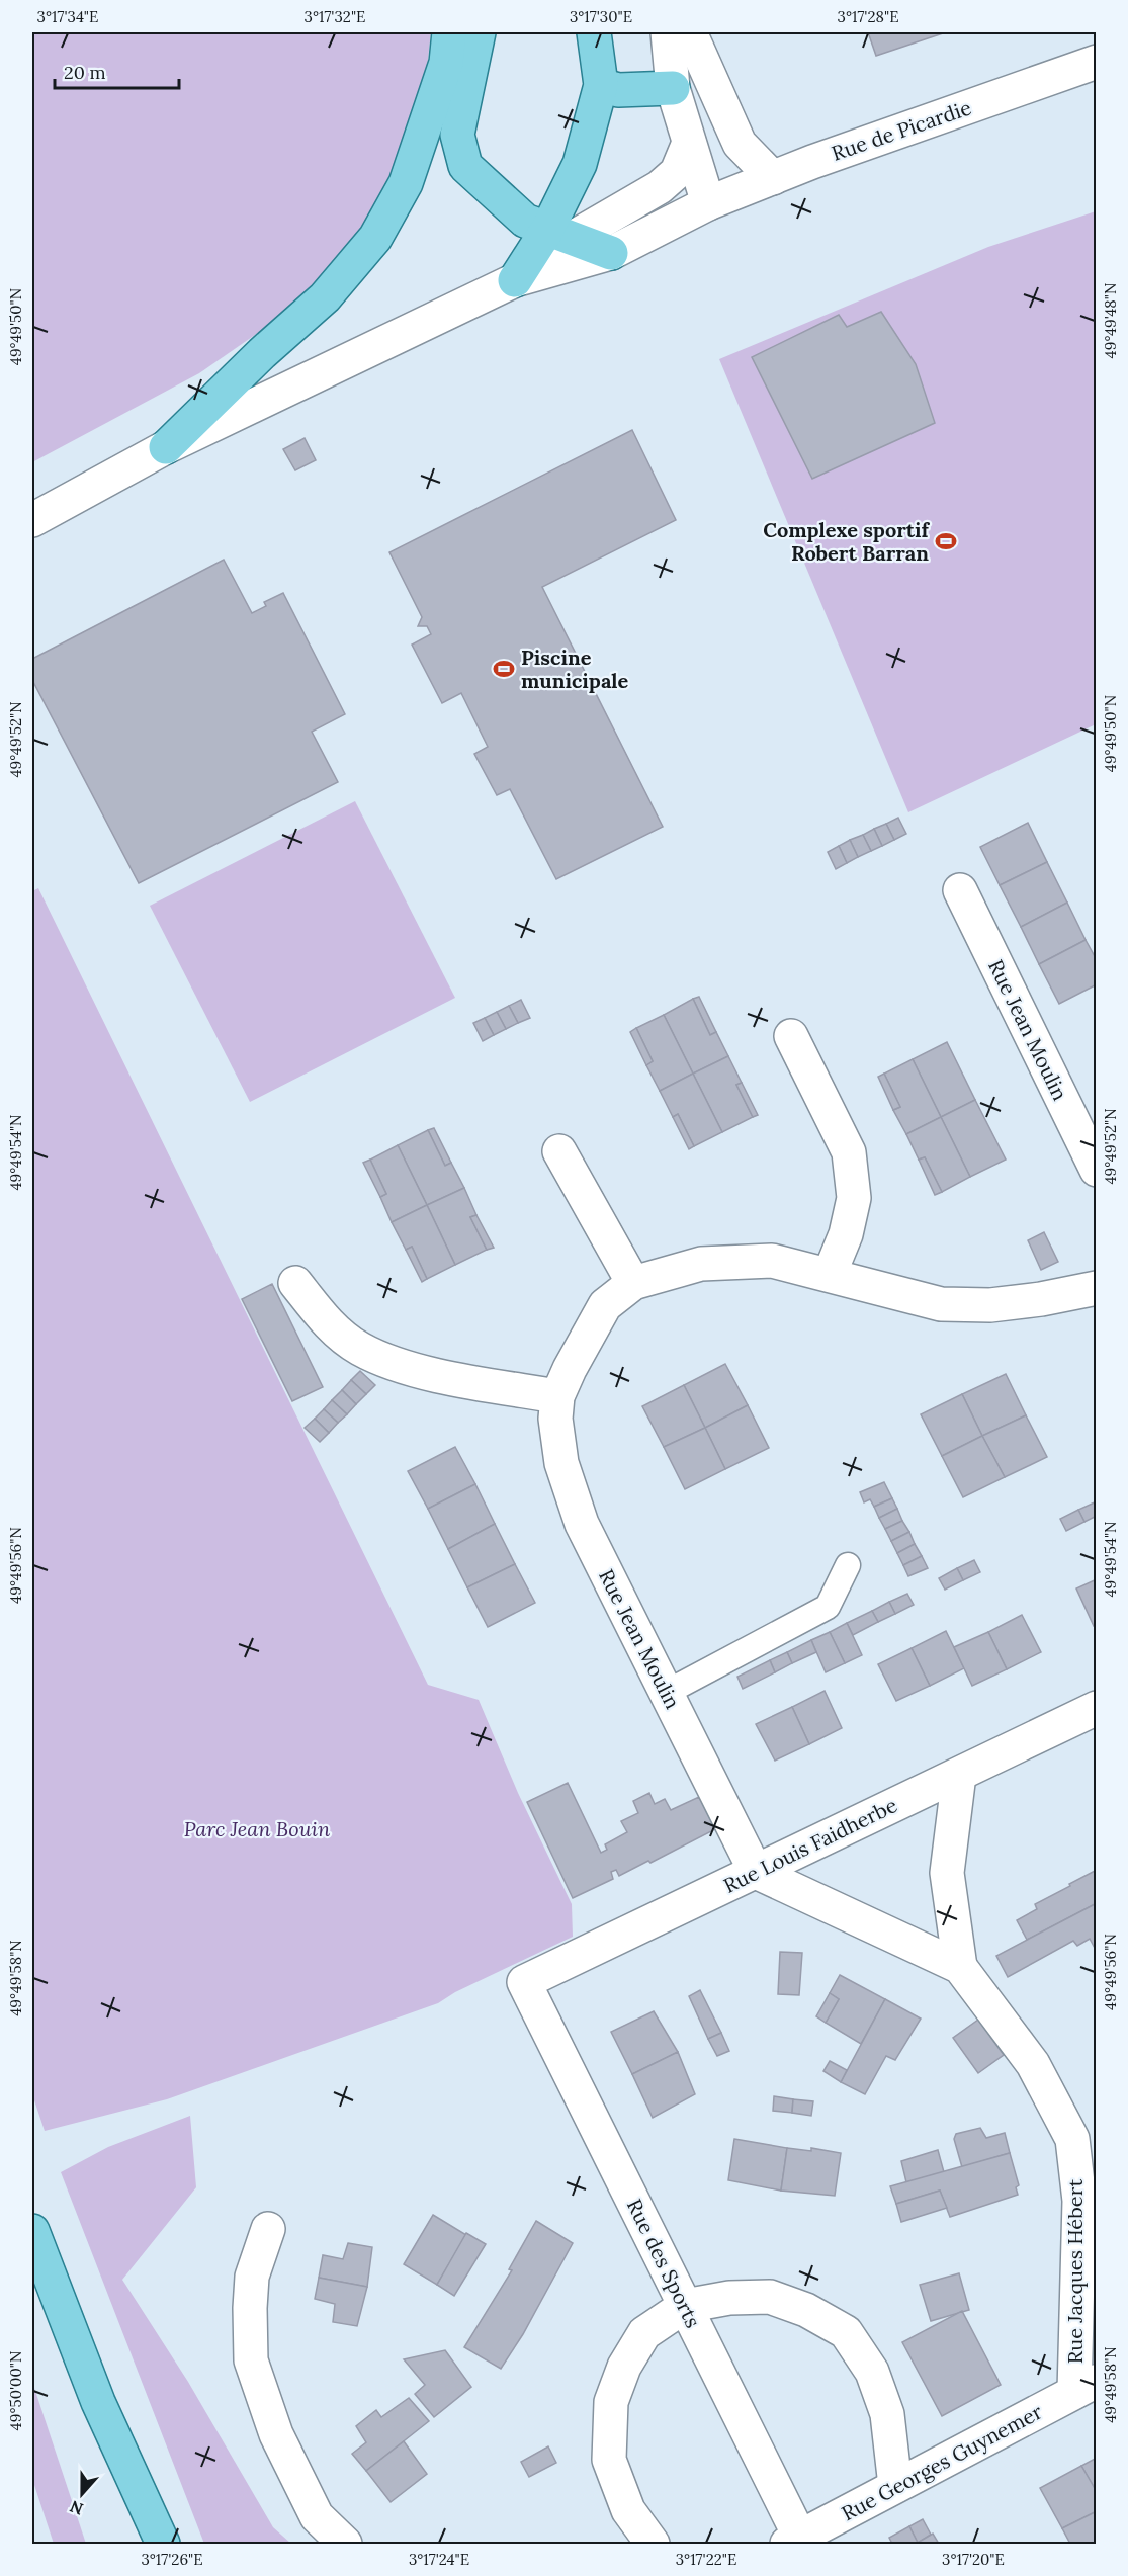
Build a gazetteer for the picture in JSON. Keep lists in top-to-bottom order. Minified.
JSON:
{"streets":{"street":["Rue de Picardie","Rue Jean Moulin","Rue Louis Faidherbe","Rue des Sports","Rue Jacques Hébert","Rue Georges Guynemer"]},"crossings":[["Rue Jean Moulin","Rue Louis Faidherbe"],["Rue Jean Moulin","Rue Jacques Hébert"],["Rue Louis Faidherbe","Rue des Sports"],["Rue Louis Faidherbe","Rue Jacques Hébert"],["Rue des Sports","Rue Georges Guynemer"],["Rue Jacques Hébert","Rue Georges Guynemer"]],"parks":["Parc Jean Bouin"],"places":{"sports":["Complexe sportif Robert Barran","Piscine municipale"]},"scale_bar":"20 m","north":"bottom","coordinates":["3°17'34\"E","3°17'32\"E","3°17'30\"E","3°17'28\"E","49°49'48\"N","49°49'50\"N","49°49'52\"N","49°49'54\"N","49°49'56\"N","49°49'58\"N","49°50'00\"N","3°17'26\"E","3°17'24\"E","3°17'22\"E","3°17'20\"E"]}
